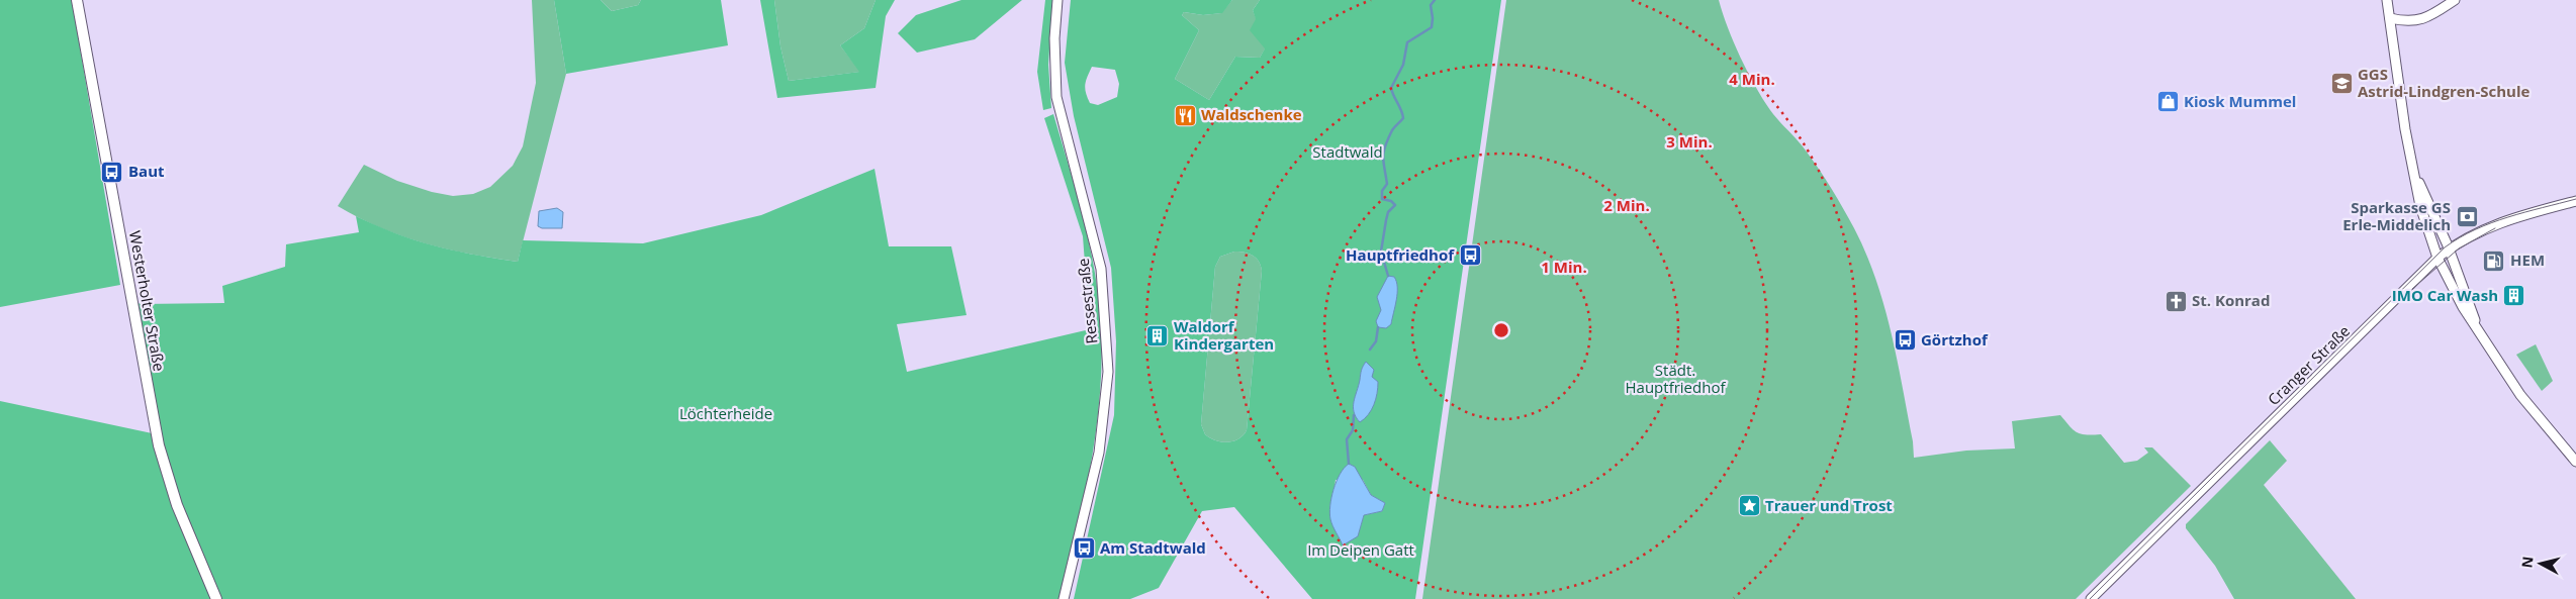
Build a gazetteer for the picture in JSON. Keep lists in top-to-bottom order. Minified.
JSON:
{"streets":{"main road":["Westerholter Straße","Ressestraße","Cranger Straße"]},"parks":["Stadtwald","Städt. Hauptfriedhof","Löchterheide","Im Deipen Gatt"],"places":{"school or university":["GGS Astrid-Lindgren-Schule"],"shop":["Kiosk Mummel"],"restaurant":["Waldschenke"],"bus stop":["Baut","Hauptfriedhof","Görtzhof","Am Stadtwald"],"bank":["Sparkasse GS Erle-Middelich"],"fuel station":["HEM"],"building":["IMO Car Wash","Waldorf Kindergarten"],"church":["St. Konrad"],"place":["Trauer und Trost"]},"north":"left","rings":["4 Min.","3 Min.","2 Min.","1 Min."]}
